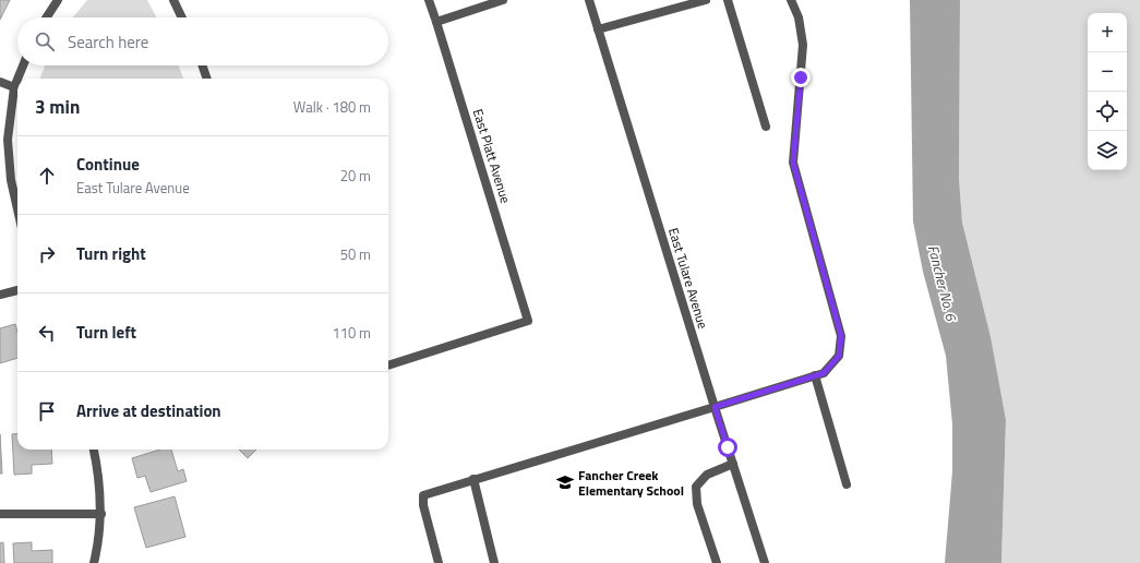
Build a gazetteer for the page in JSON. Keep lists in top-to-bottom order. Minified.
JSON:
{"streets":{"street":["East Platt Avenue","East Tulare Avenue"]},"water":["Fancher No. 6"],"places":{"school or university":["Fancher Creek Elementary School"]},"page":{"map_buttons":["+","−"],"search":"Search here","heading":["3 min","Walk · 180 m"],"list":[["Continue","East Tulare Avenue","20 m"],["Turn right","50 m"],["Turn left","110 m"],"Arrive at destination"]}}
